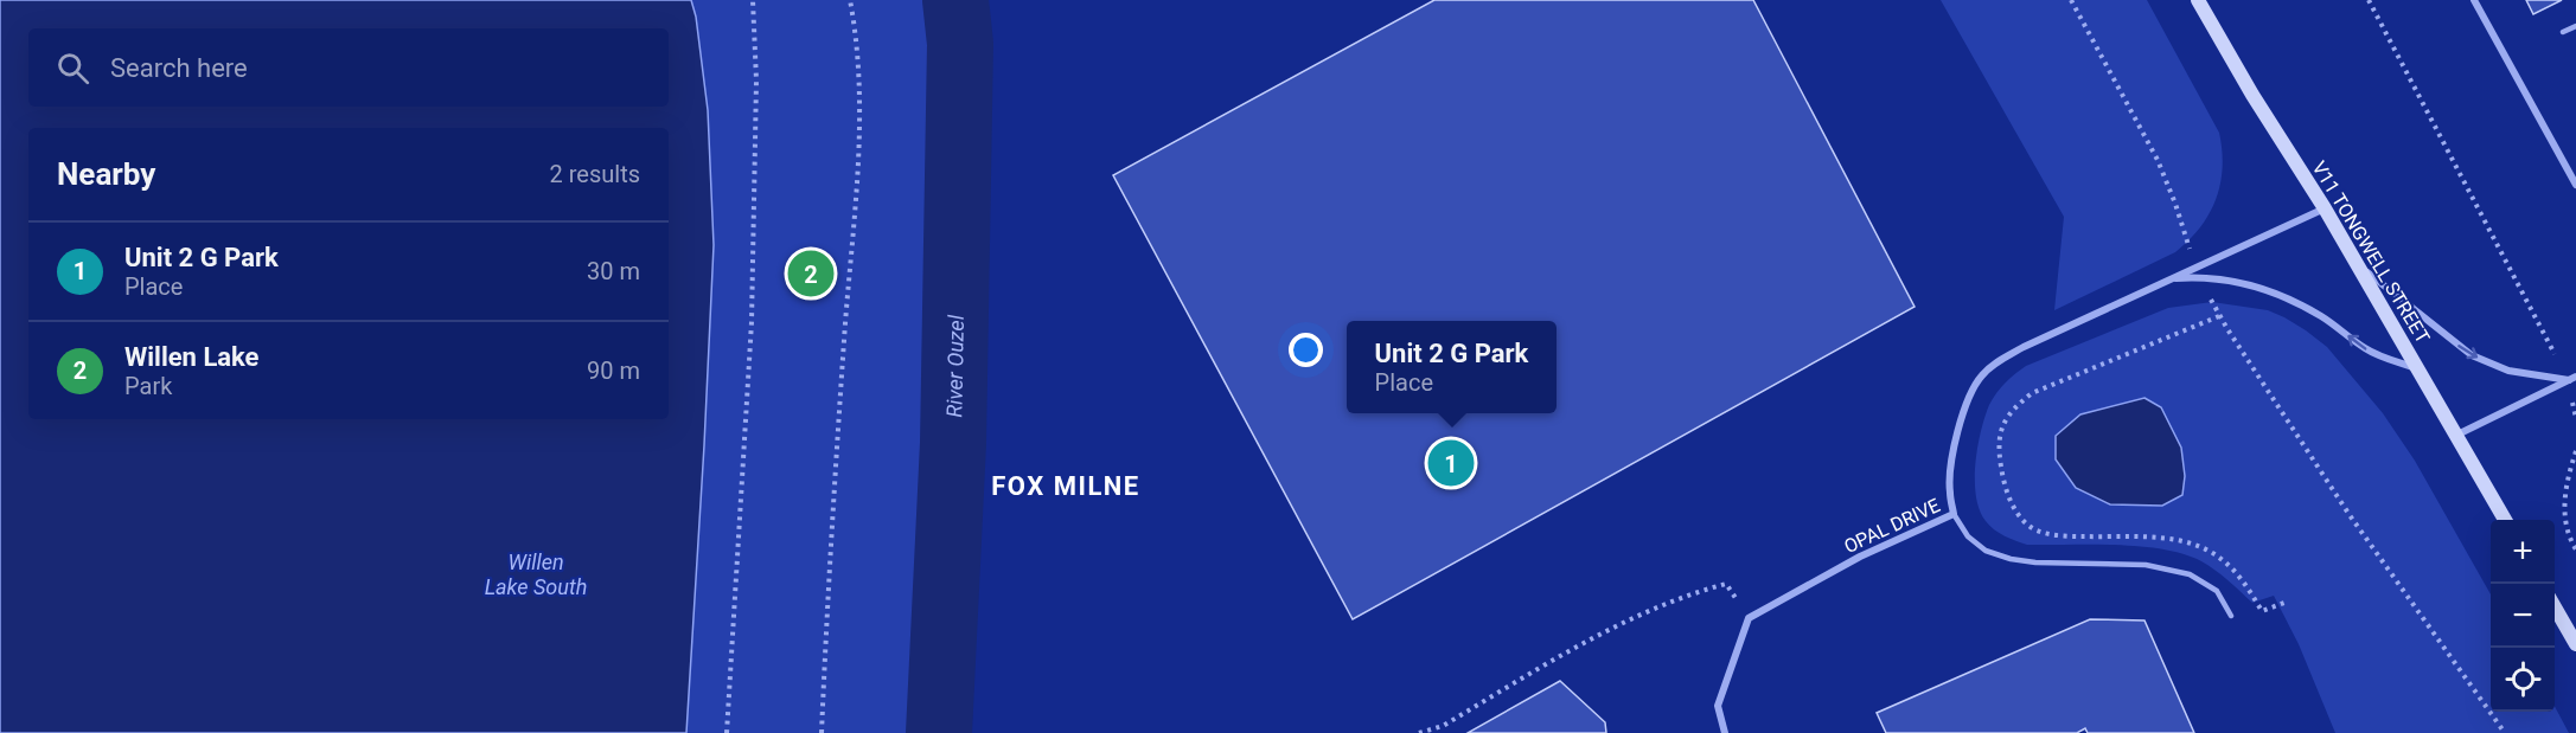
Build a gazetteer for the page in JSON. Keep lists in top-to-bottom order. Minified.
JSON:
{"streets":{"street":["V11 TONGWELL STREET","OPAL DRIVE"]},"crossings":[["V11 TONGWELL STREET","OPAL DRIVE"]],"districts":["FOX MILNE"],"water":["River Ouzel","Willen Lake South"],"page":{"search":"Search here","heading":["Nearby","2 results"],"list":[{"mark":"1","name":"Unit 2 G Park","note":"Place","value":"30 m"},{"mark":"2","name":"Willen Lake","note":"Park","value":"90 m"}],"pins":["2","1"],"popup":["Unit 2 G Park","Place"],"map_buttons":["+","−"]}}
